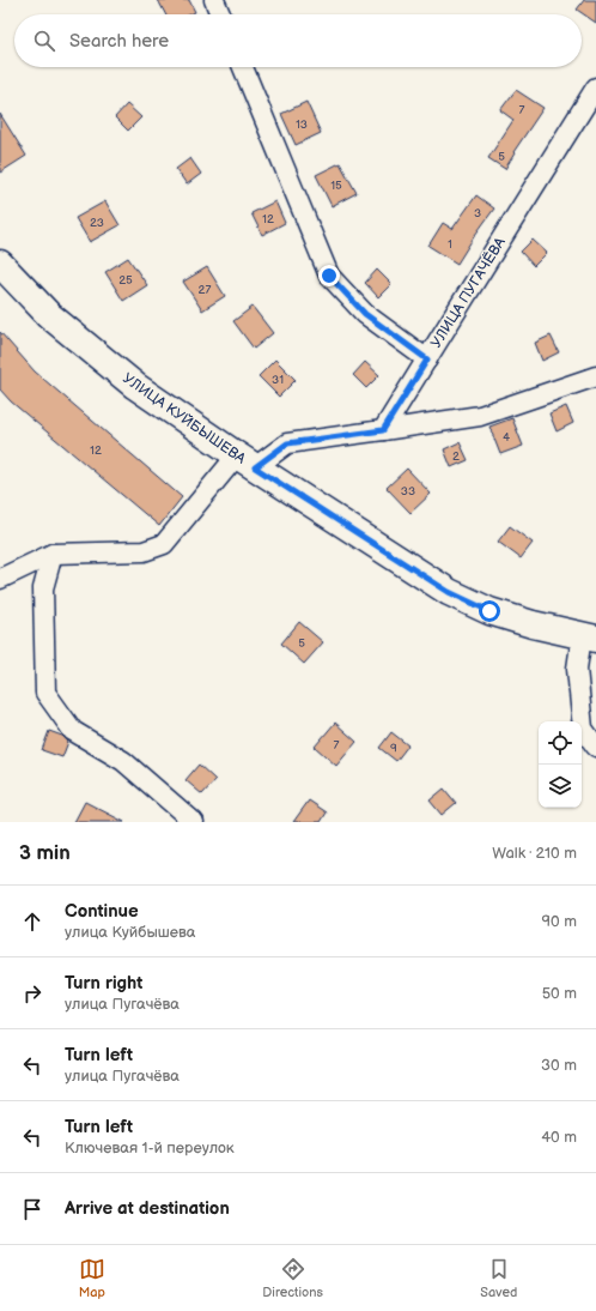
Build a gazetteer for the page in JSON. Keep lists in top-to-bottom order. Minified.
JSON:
{"streets":{"main road":["УЛИЦА КУЙБЫШЕВА"],"street":["УЛИЦА ПУГАЧЁВА"]},"house_numbers":["7","13","5","15","3","12","23","1","25","27","31","4","12","2","33","5","7","9"],"page":{"search":"Search here","heading":["3 min","Walk · 210 m"],"list":[["Continue","улица Куйбышева","90 m"],["Turn right","улица Пугачёва","50 m"],["Turn left","улица Пугачёва","30 m"],["Turn left","Ключевая 1-й переулок","40 m"],"Arrive at destination"],"nav":["Map","Directions","Saved"]}}
